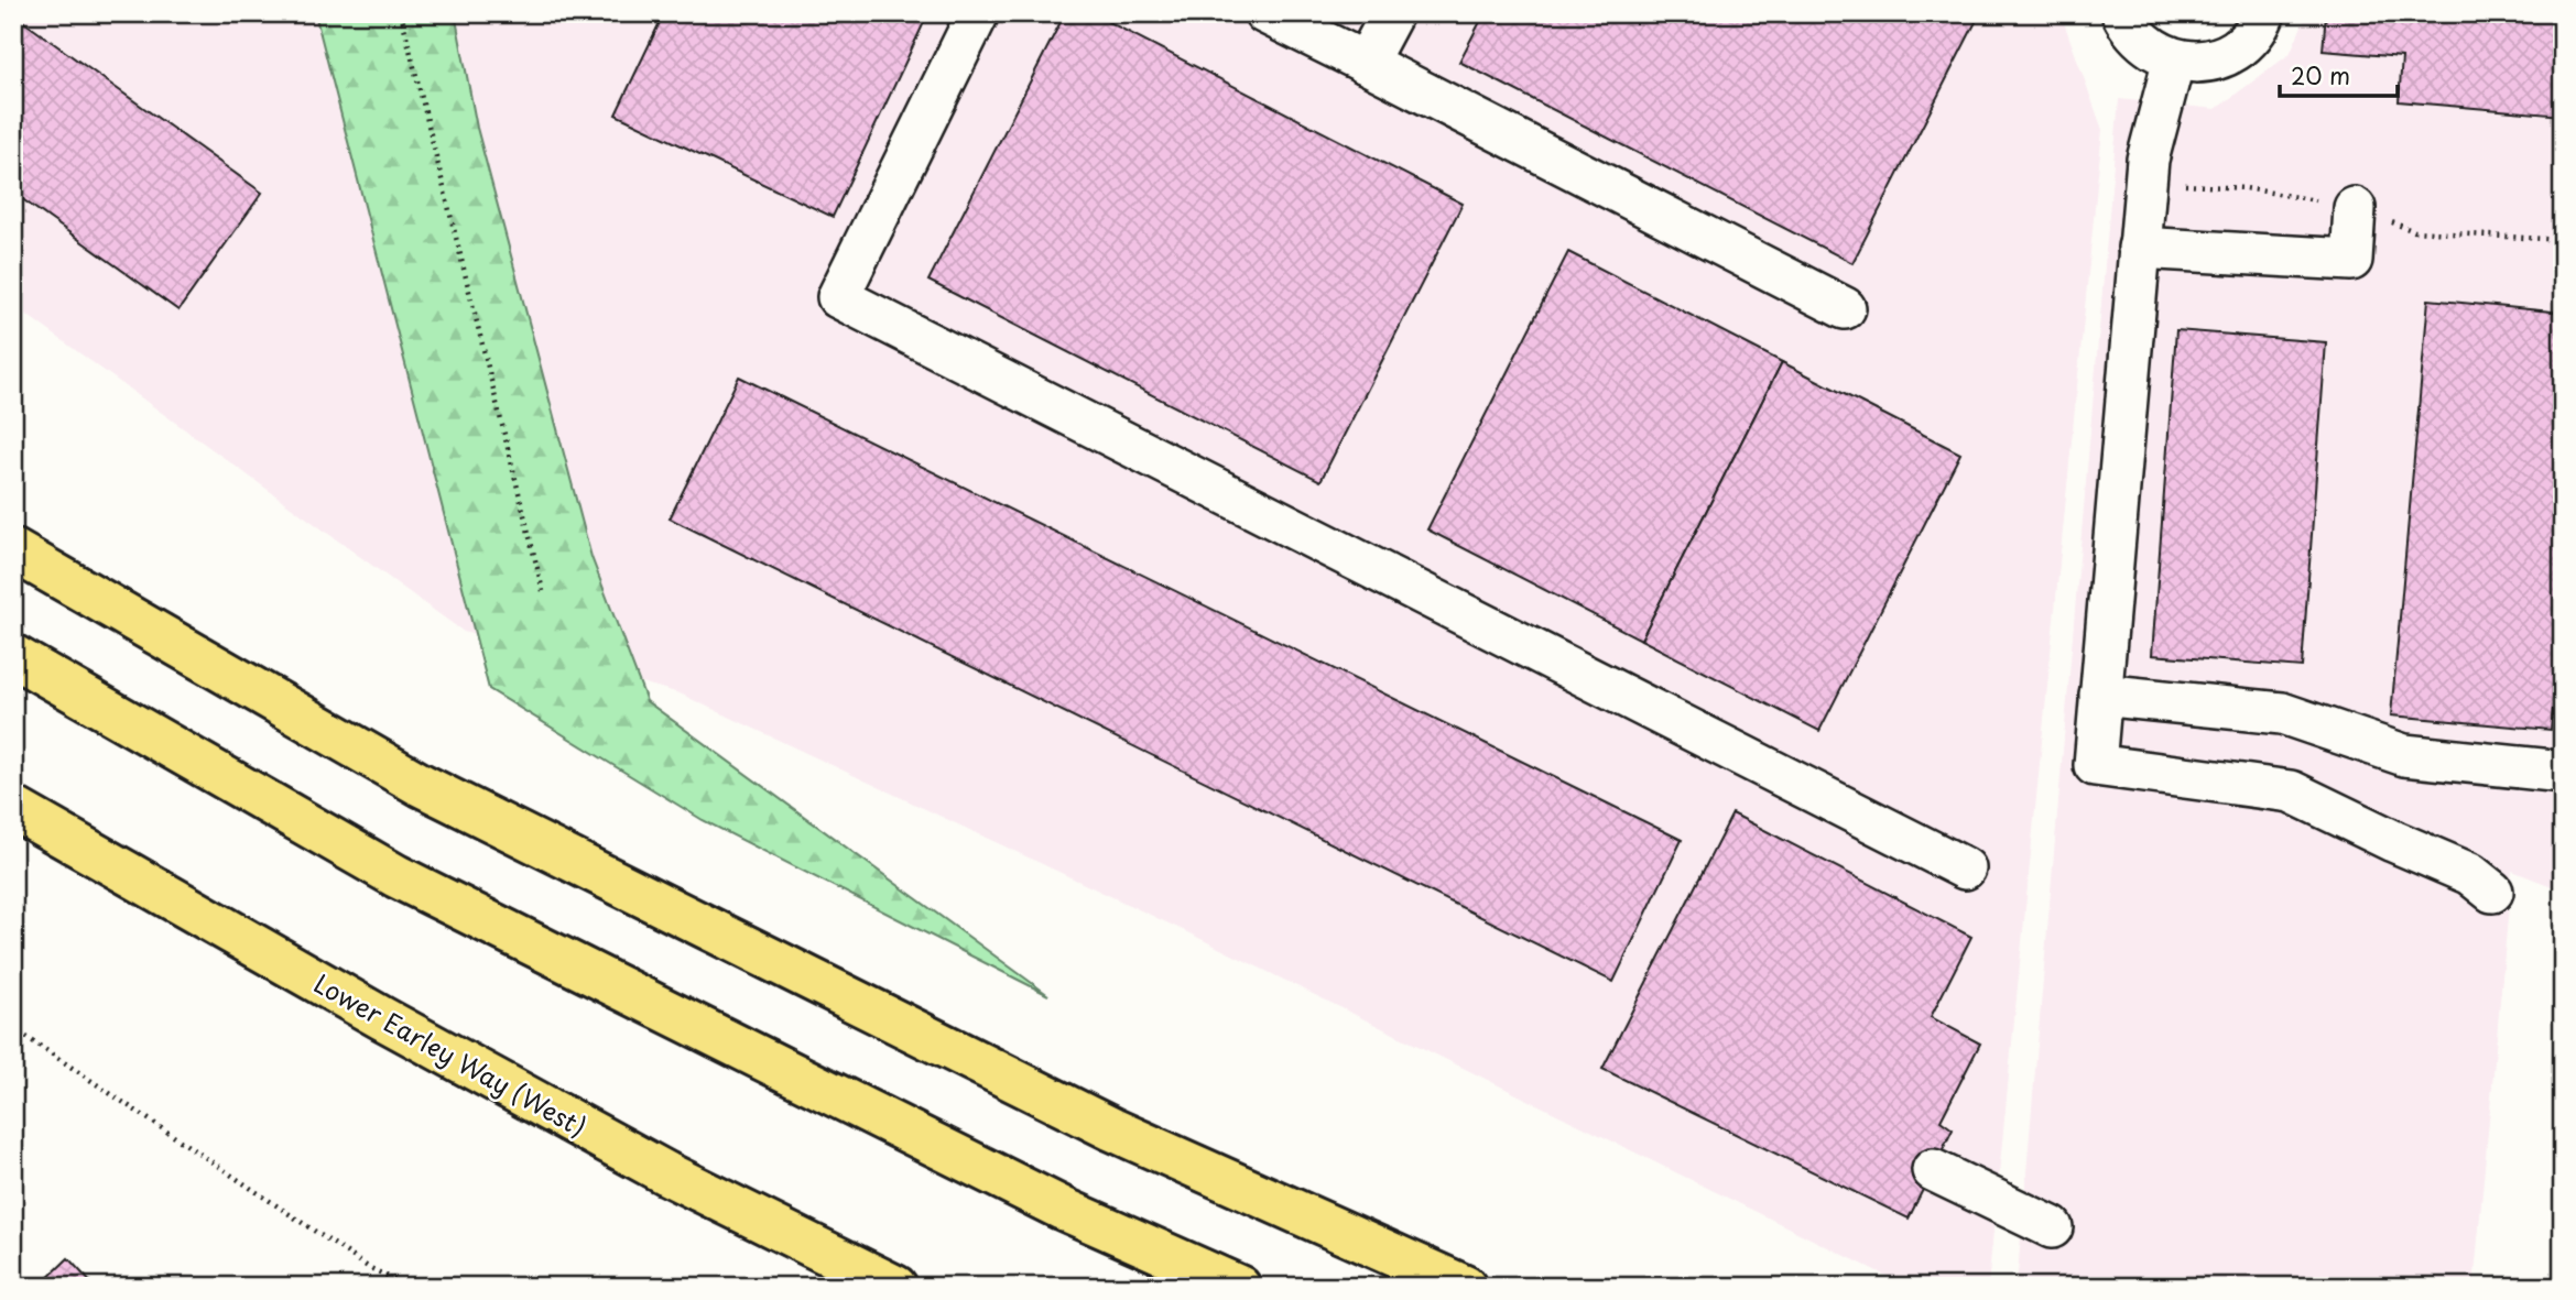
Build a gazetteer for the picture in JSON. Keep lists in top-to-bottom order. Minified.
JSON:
{"streets":{"main road":["Lower Earley Way (West)"]},"scale_bar":"20 m"}
